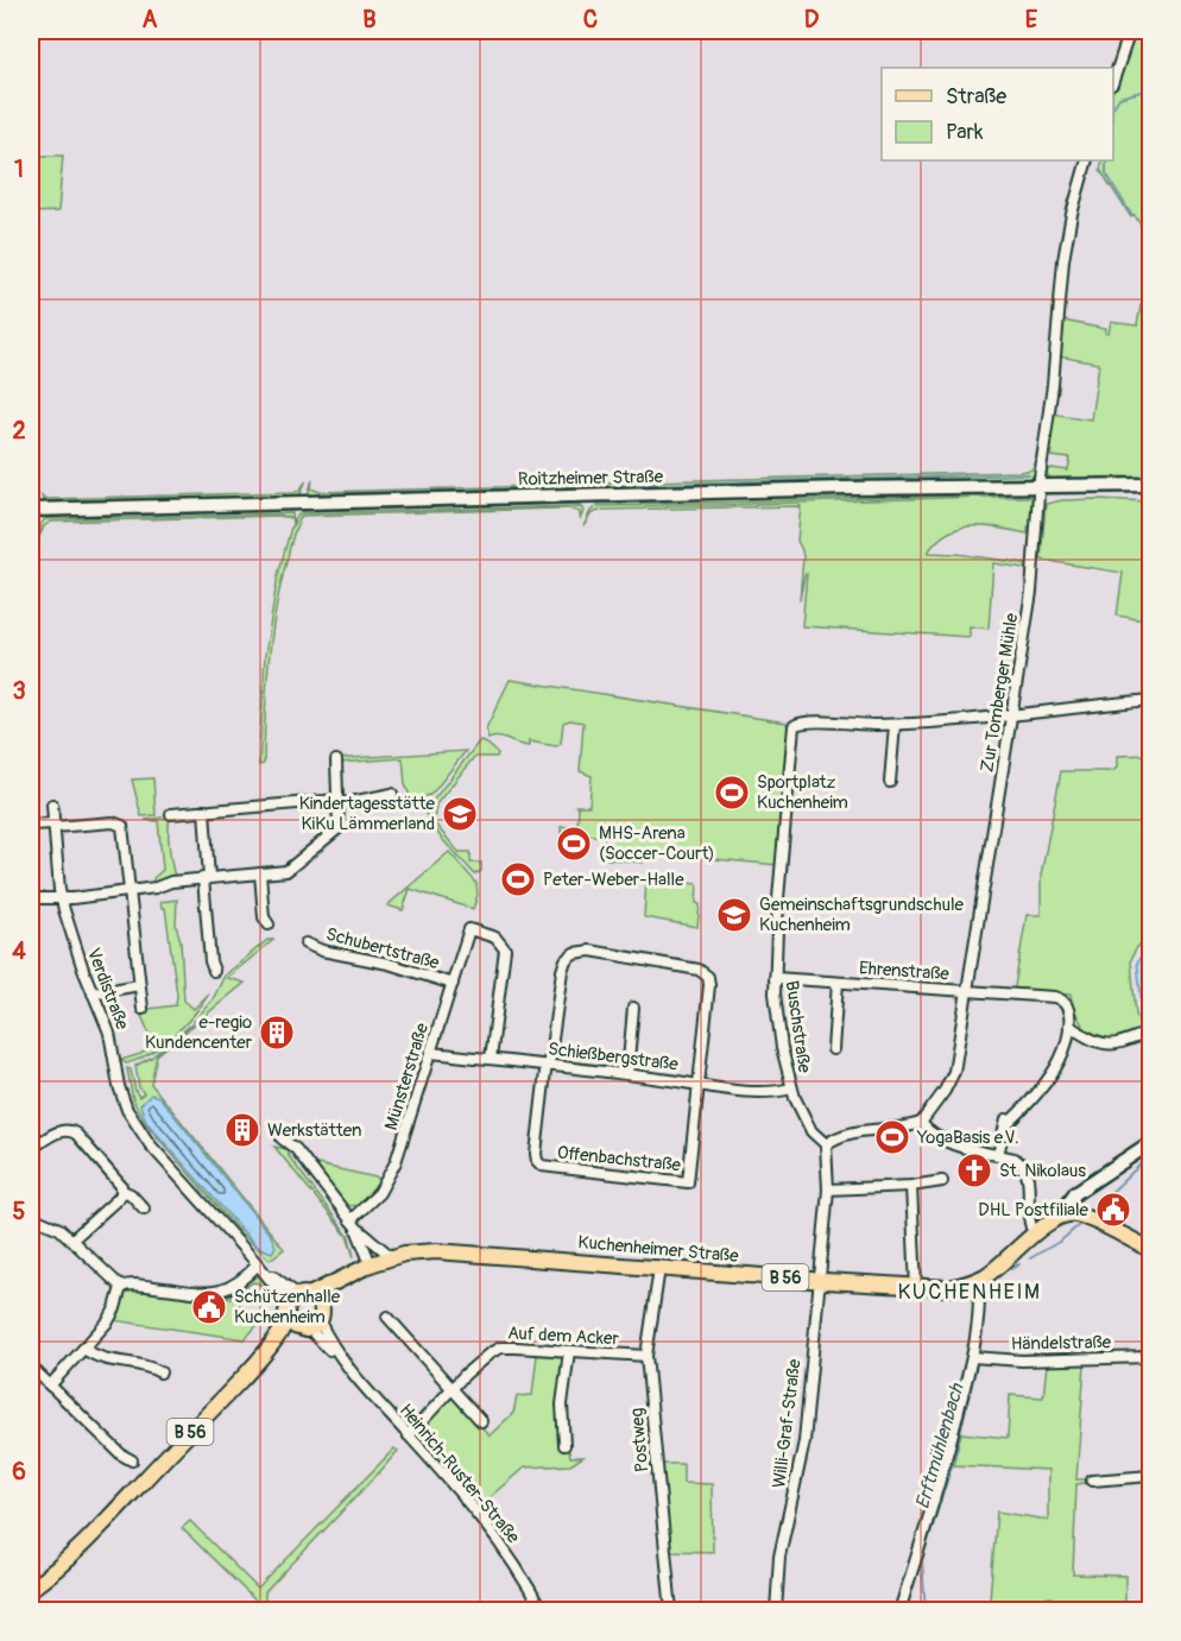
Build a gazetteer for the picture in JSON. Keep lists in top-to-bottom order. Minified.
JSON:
{"streets":{"main road":["Kuchenheimer Straße","B 56"],"street":["Roitzheimer Straße","Zur Tomberger Mühle","Schubertstraße","Ehrenstraße","Verdistraße","Buschstraße","Schießbergstraße","Münsterstraße","Offenbachstraße","Auf dem Acker","Händelstraße","Willi-Graf-Straße","Postweg","Heinrich-Ruster-Straße"]},"crossings":[["Roitzheimer Straße","Zur Tomberger Mühle"],["Zur Tomberger Mühle","Ehrenstraße"],["Schubertstraße","Münsterstraße"],["Ehrenstraße","Buschstraße"],["Verdistraße","Kuchenheimer Straße"],["Buschstraße","Schießbergstraße"],["Schießbergstraße","Münsterstraße"],["Schießbergstraße","Offenbachstraße"],["Kuchenheimer Straße","Willi-Graf-Straße"],["Kuchenheimer Straße","Postweg"],["Kuchenheimer Straße","Heinrich-Ruster-Straße"],["Auf dem Acker","Postweg"],["Auf dem Acker","Heinrich-Ruster-Straße"]],"districts":["KUCHENHEIM"],"water":["Erftmühlenbach"],"places":{"sports":["Sportplatz Kuchenheim","MHS-Arena (Soccer-Court)","Peter-Weber-Halle","YogaBasis e.V."],"school or university":["Kindertagesstätte KiKu Lämmerland","Gemeinschaftsgrundschule Kuchenheim"],"building":["e-regio Kundencenter","Werkstätten"],"church":["St. Nikolaus"],"public building":["DHL Postfiliale","Schützenhalle Kuchenheim"]},"legend":["Straße","Park"],"grid":{"columns":["A","B","C","D","E"],"rows":["1","2","3","4","5","6"]}}
